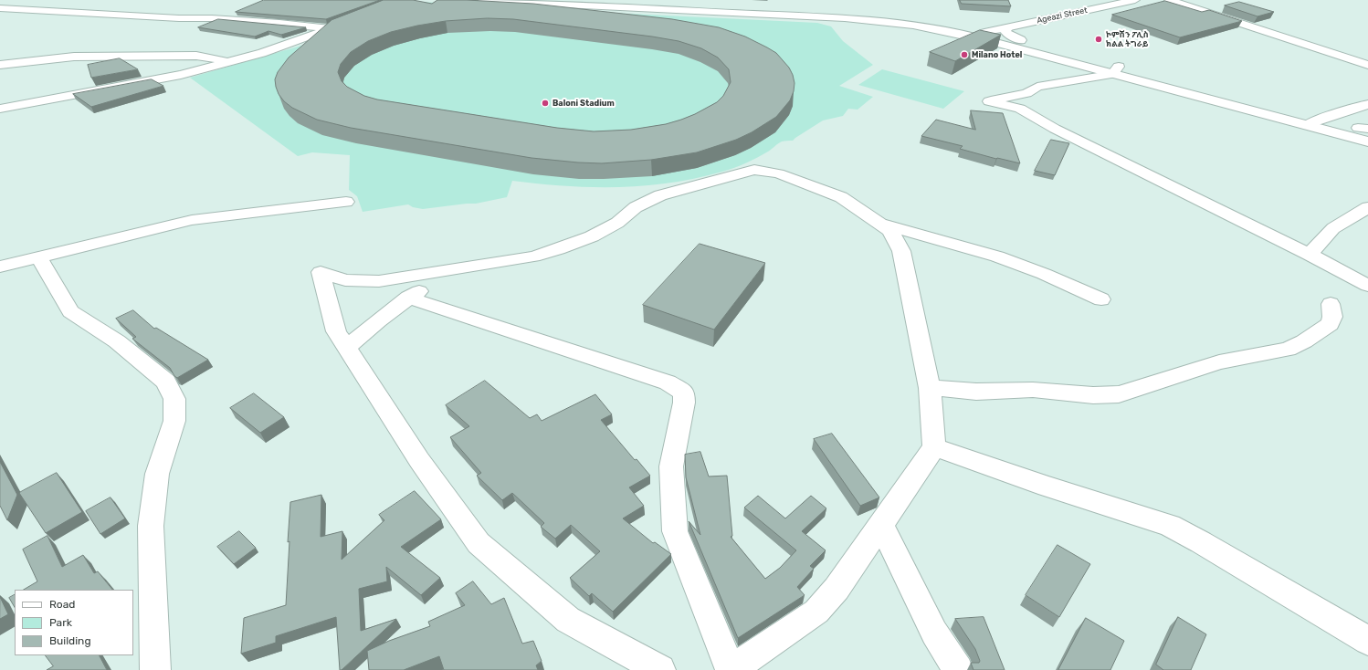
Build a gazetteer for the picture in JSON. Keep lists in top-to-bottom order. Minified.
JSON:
{"streets":{"street":["Ageazi Street"]},"places":["ኮምሽን ፖሊስ ክልል ትግራይ","Milano Hotel","Baloni Stadium"],"legend":["Road","Park","Building"]}
